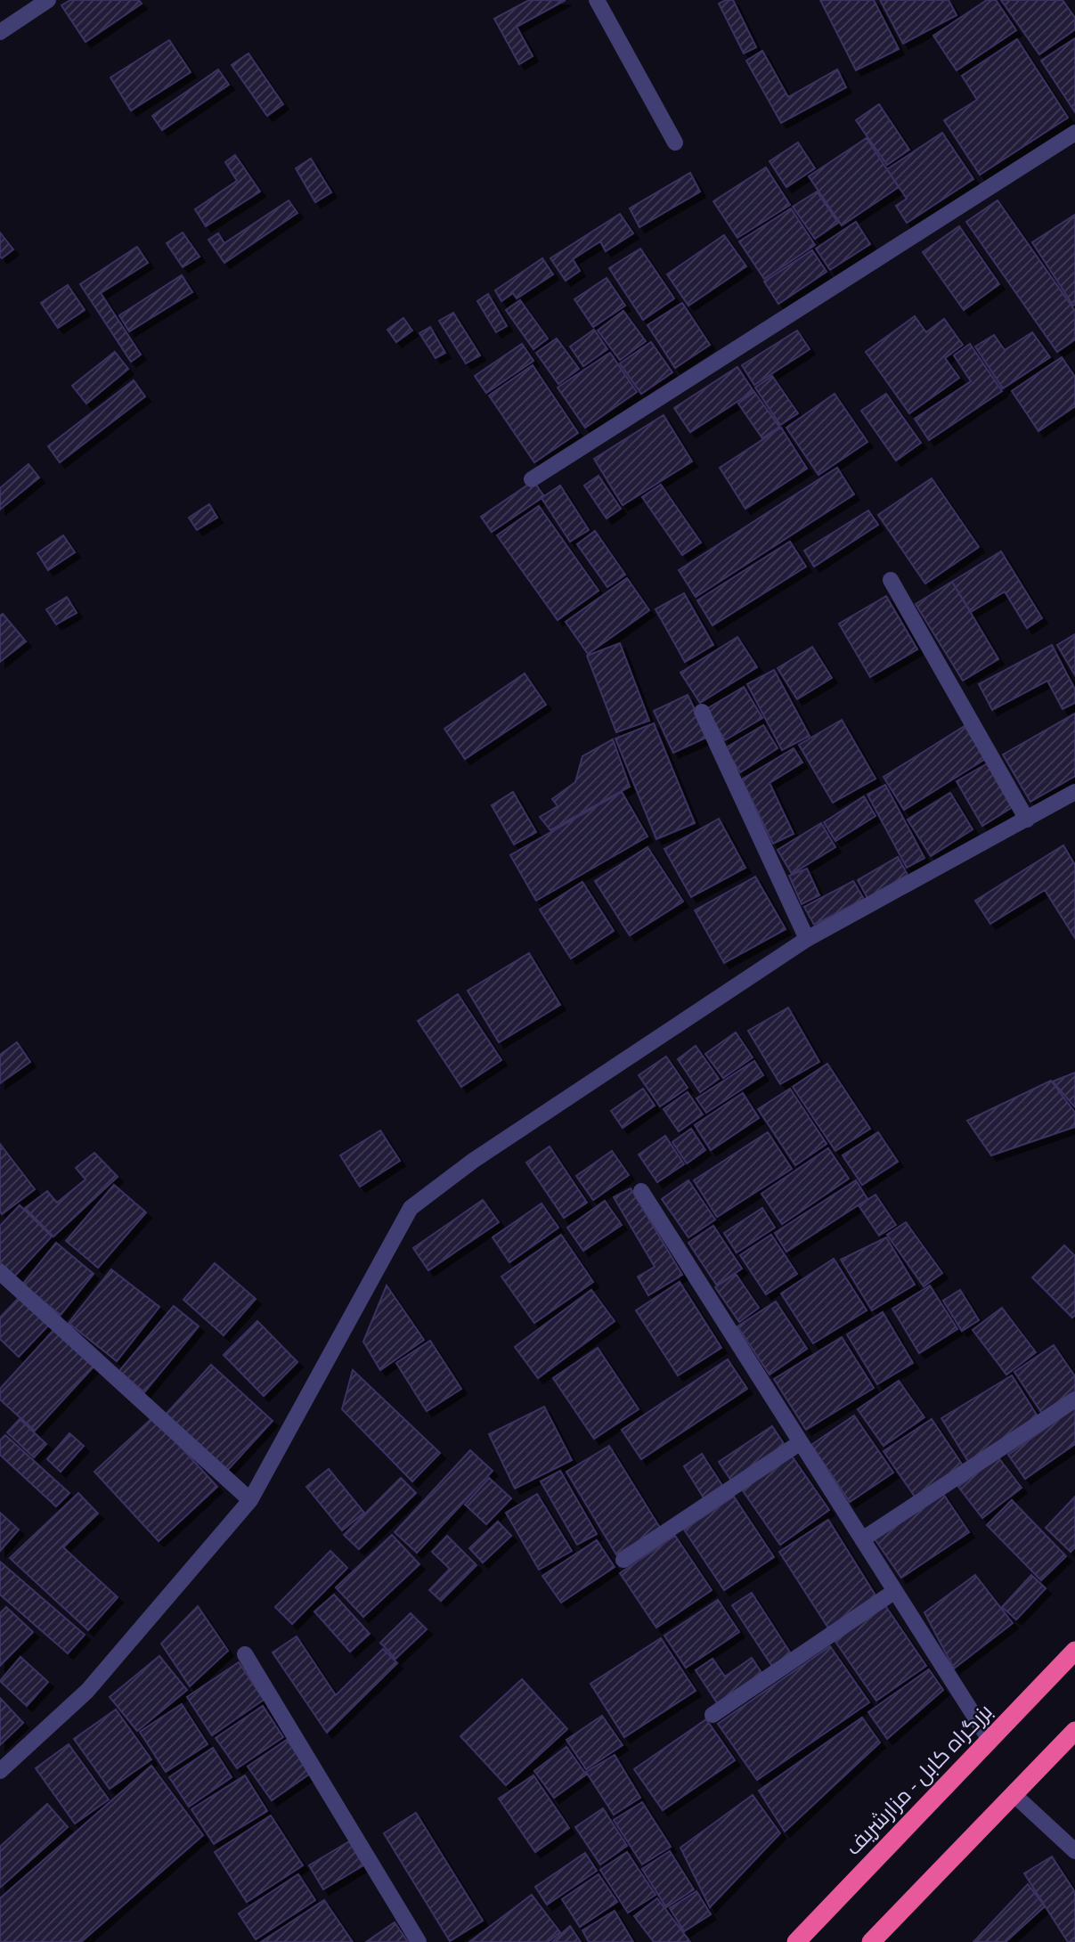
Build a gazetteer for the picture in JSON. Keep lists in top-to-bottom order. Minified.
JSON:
{"streets":{"highway":["بزرگراه کابل - مزارشریف"]}}
